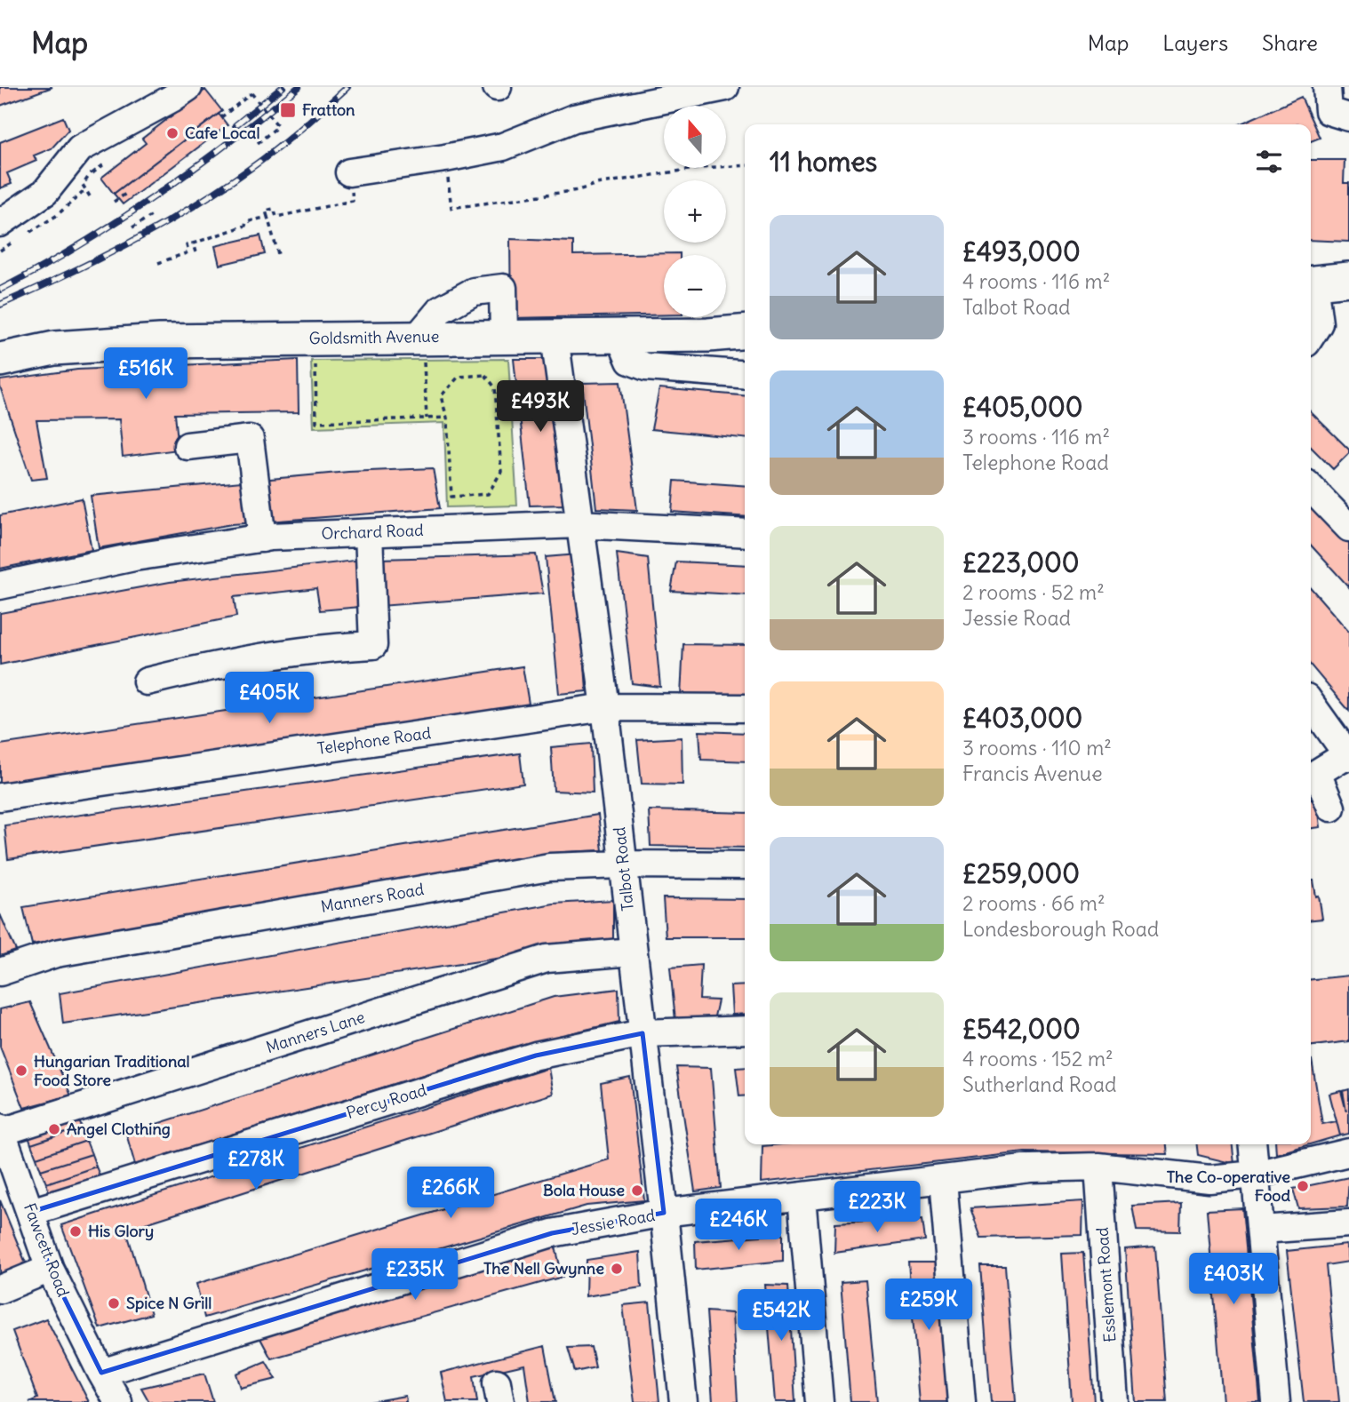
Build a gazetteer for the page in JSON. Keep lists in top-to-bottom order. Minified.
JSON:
{"streets":{"main road":["Goldsmith Avenue"],"street":["Orchard Road","Telephone Road","Talbot Road","Manners Road","Manners Lane","Percy Road","Jessie Road","Fawcett Road","Esslemont Road"]},"crossings":[["Goldsmith Avenue","Talbot Road"],["Orchard Road","Talbot Road"],["Telephone Road","Talbot Road"],["Talbot Road","Manners Road"],["Talbot Road","Manners Lane"],["Talbot Road","Percy Road"],["Talbot Road","Jessie Road"],["Manners Lane","Fawcett Road"],["Percy Road","Fawcett Road"],["Jessie Road","Fawcett Road"],["Jessie Road","Esslemont Road"]],"places":{"transit":["Fratton"],"other":["Cafe Local","Hungarian Traditional Food Store","Angel Clothing","The Co-operative Food","Bola House","His Glory","The Nell Gwynne","Spice N Grill"]},"north":"top","page":{"header":"Map","nav":["Map","Layers","Share"],"map_buttons":["+","−"],"heading":"11 homes","list":[{"name":"£493,000","note":"4 rooms · 116 m² · Talbot Road"},{"name":"£405,000","note":"3 rooms · 116 m² · Telephone Road"},{"name":"£223,000","note":"2 rooms · 52 m² · Jessie Road"},{"name":"£403,000","note":"3 rooms · 110 m² · Francis Avenue"},{"name":"£259,000","note":"2 rooms · 66 m² · Londesborough Road"},{"name":"£542,000","note":"4 rooms · 152 m² · Sutherland Road"}],"price":["£516K","£493K","£405K","£278K","£266K","£223K","£246K","£235K","£403K","£259K","£542K"]}}
